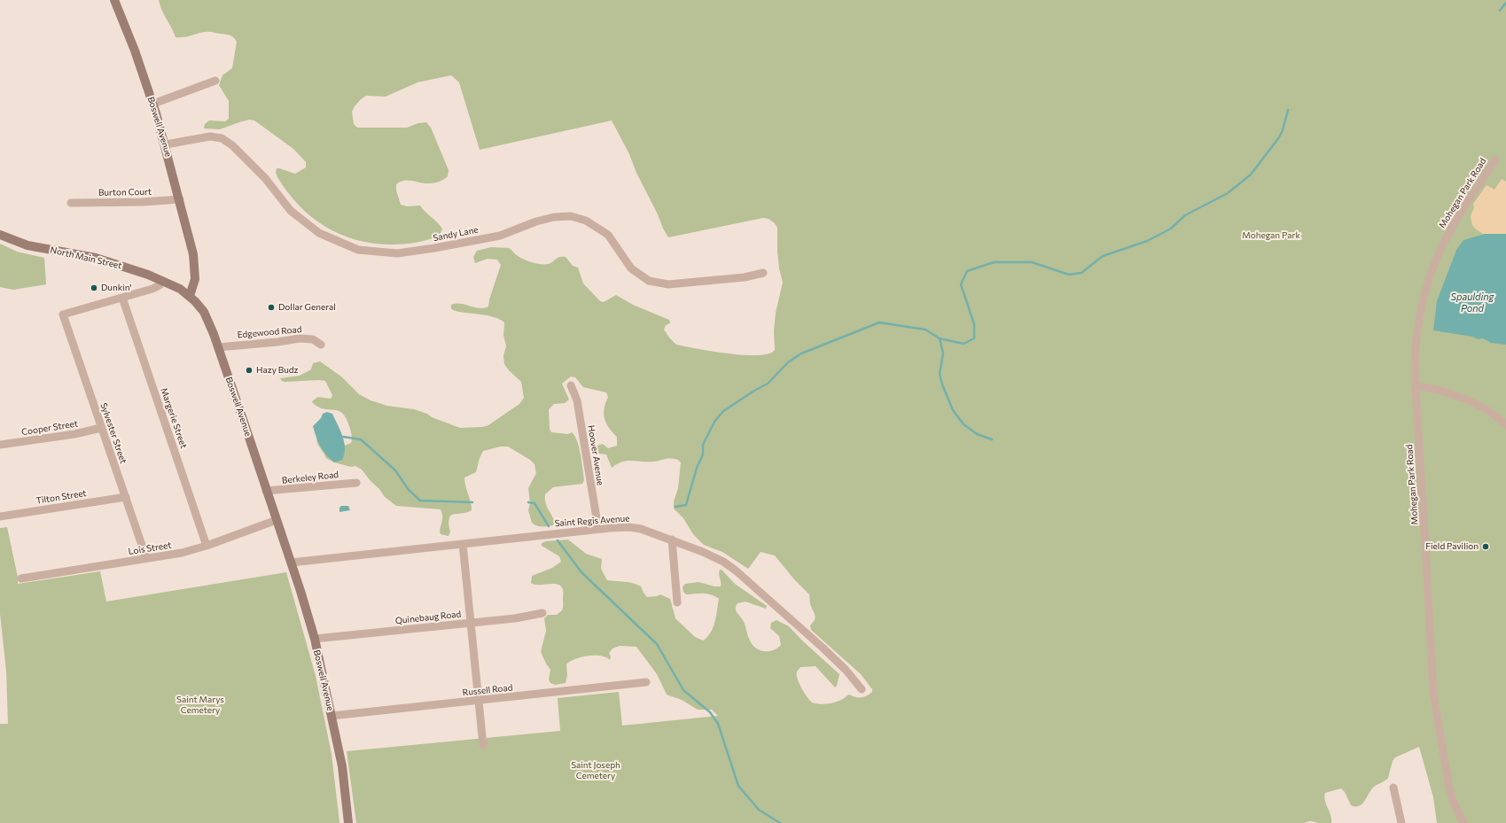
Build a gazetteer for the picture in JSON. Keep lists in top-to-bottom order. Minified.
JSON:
{"streets":{"main road":["Boswell Avenue","North Main Street"],"street":["Burton Court","Mohegan Park Road","Sandy Lane","Edgewood Road","Margerie Street","Cooper Street","Sylvester Street","Hoover Avenue","Berkeley Road","Tilton Street","Saint Regis Avenue","Lois Street","Quinebaug Road","Russell Road"]},"crossings":[["Boswell Avenue","Burton Court"],["Boswell Avenue","Sandy Lane"],["Boswell Avenue","North Main Street"],["Boswell Avenue","Edgewood Road"],["Boswell Avenue","Berkeley Road"],["Boswell Avenue","Saint Regis Avenue"],["Boswell Avenue","Lois Street"],["Boswell Avenue","Quinebaug Road"],["Boswell Avenue","Russell Road"],["Margerie Street","Sylvester Street"],["Margerie Street","Lois Street"],["Cooper Street","Sylvester Street"],["Sylvester Street","Tilton Street"],["Sylvester Street","Lois Street"],["Hoover Avenue","Saint Regis Avenue"]],"water":["Spaulding Pond"],"parks":["Mohegan Park","Saint Marys Cemetery","Saint Joseph Cemetery"],"places":["Dunkin'","Dollar General","Hazy Budz","Field Pavilion"]}
